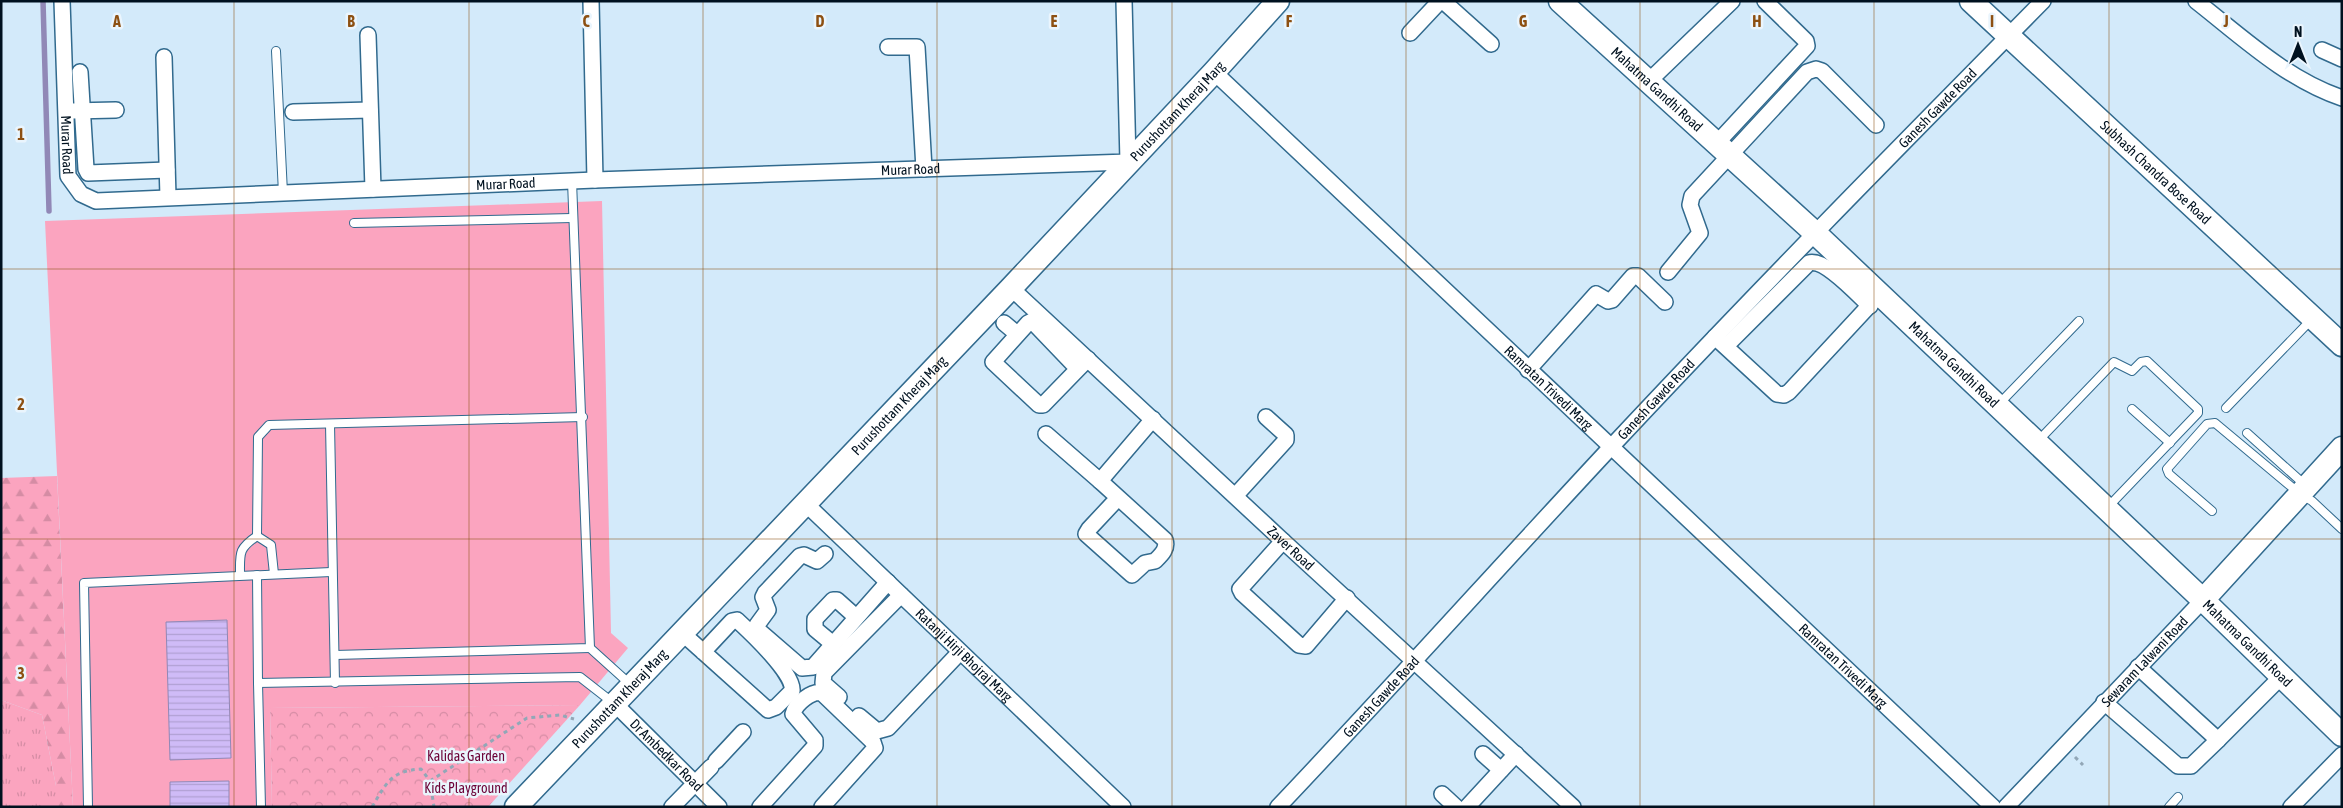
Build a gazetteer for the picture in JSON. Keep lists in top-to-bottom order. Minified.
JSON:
{"streets":{"main road":["Mahatma Gandhi Road","Purushottam Kheraj Marg","Subhash Chandra Bose Road","Sewaram Lalwani Road"],"street":["Ganesh Gawde Road","Murar Road","Ramratan Trivedi Marg","Zaver Road","Ratanji Hirji Bhojraj Marg","Dr Ambedkar Road"]},"crossings":[["Mahatma Gandhi Road","Ganesh Gawde Road"],["Mahatma Gandhi Road","Sewaram Lalwani Road"],["Ganesh Gawde Road","Subhash Chandra Bose Road"],["Ganesh Gawde Road","Ramratan Trivedi Marg"],["Ganesh Gawde Road","Zaver Road"],["Purushottam Kheraj Marg","Murar Road"],["Purushottam Kheraj Marg","Ramratan Trivedi Marg"],["Purushottam Kheraj Marg","Zaver Road"],["Purushottam Kheraj Marg","Ratanji Hirji Bhojraj Marg"],["Purushottam Kheraj Marg","Dr Ambedkar Road"]],"parks":["Kalidas Garden","Kids Playground"],"north":"top","grid":{"columns":["A","B","C","D","E","F","G","H","I","J"],"rows":["1","2","3"]}}
